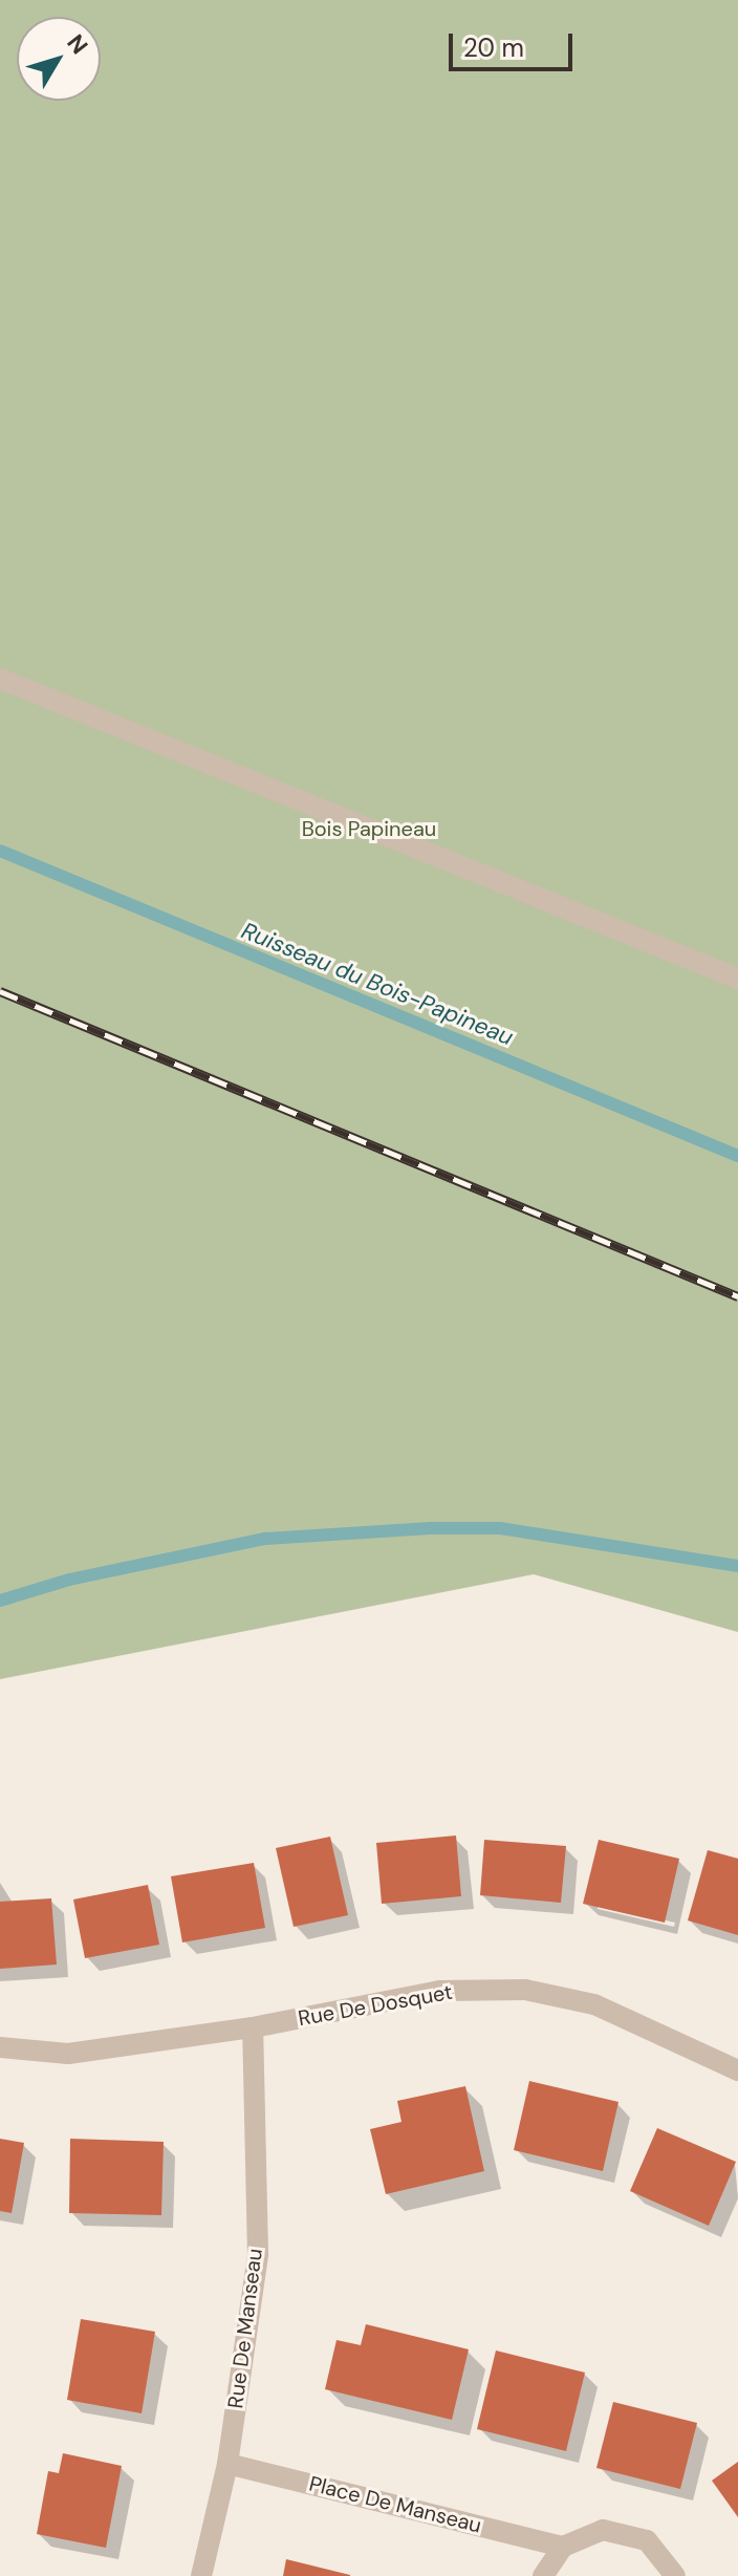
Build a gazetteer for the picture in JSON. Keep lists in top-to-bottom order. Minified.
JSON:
{"streets":{"street":["Rue De Dosquet","Rue De Manseau","Place De Manseau"]},"crossings":[["Rue De Dosquet","Rue De Manseau"],["Rue De Manseau","Place De Manseau"]],"water":["Ruisseau du Bois-Papineau"],"parks":["Bois Papineau"],"scale_bar":"20 m","north":"top right"}
